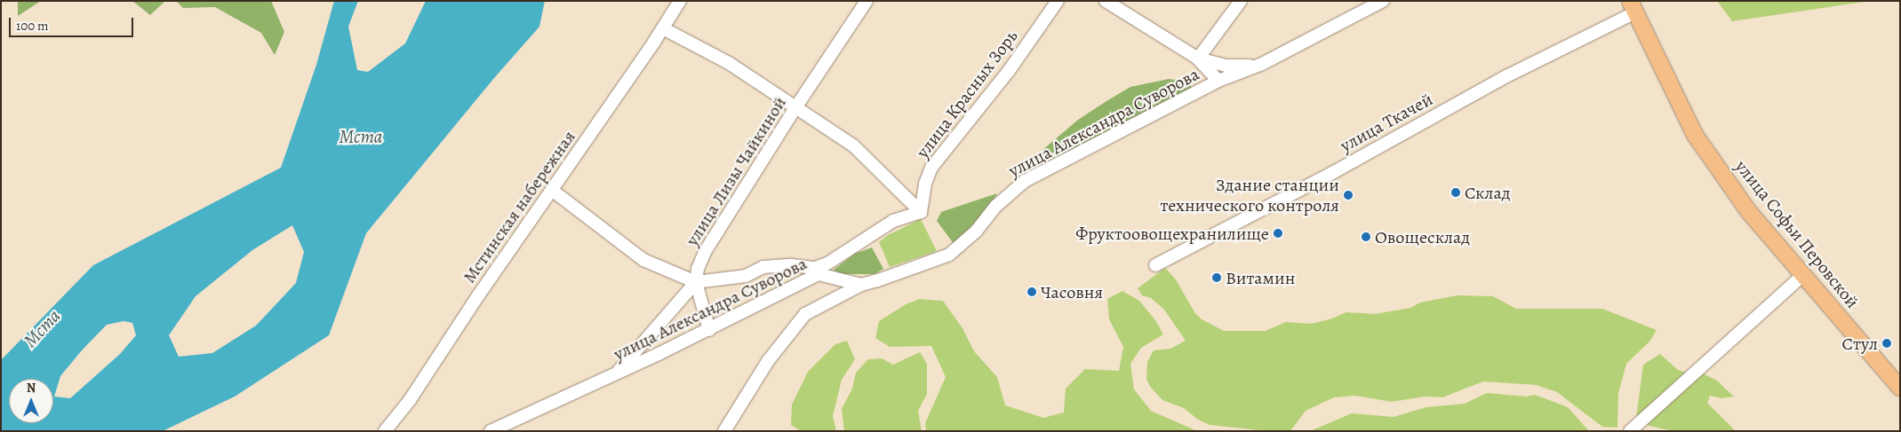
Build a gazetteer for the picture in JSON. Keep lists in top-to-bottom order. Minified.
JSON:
{"streets":{"main road":["улица Софьи Перовской"],"street":["улица Красных Зорь","улица Александра Суворова","улица Ткачей","улица Лизы Чайкиной","Мстинская набережная"]},"crossings":[["улица Александра Суворова","улица Лизы Чайкиной"],["улица Ткачей","улица Софьи Перовской"]],"water":["Мста"],"places":["Склад","Здание станции технического контроля","Фруктоовощехранилище","Овощесклад","Витамин","Часовня","Стул"],"scale_bar":"100 m","north":"top"}
